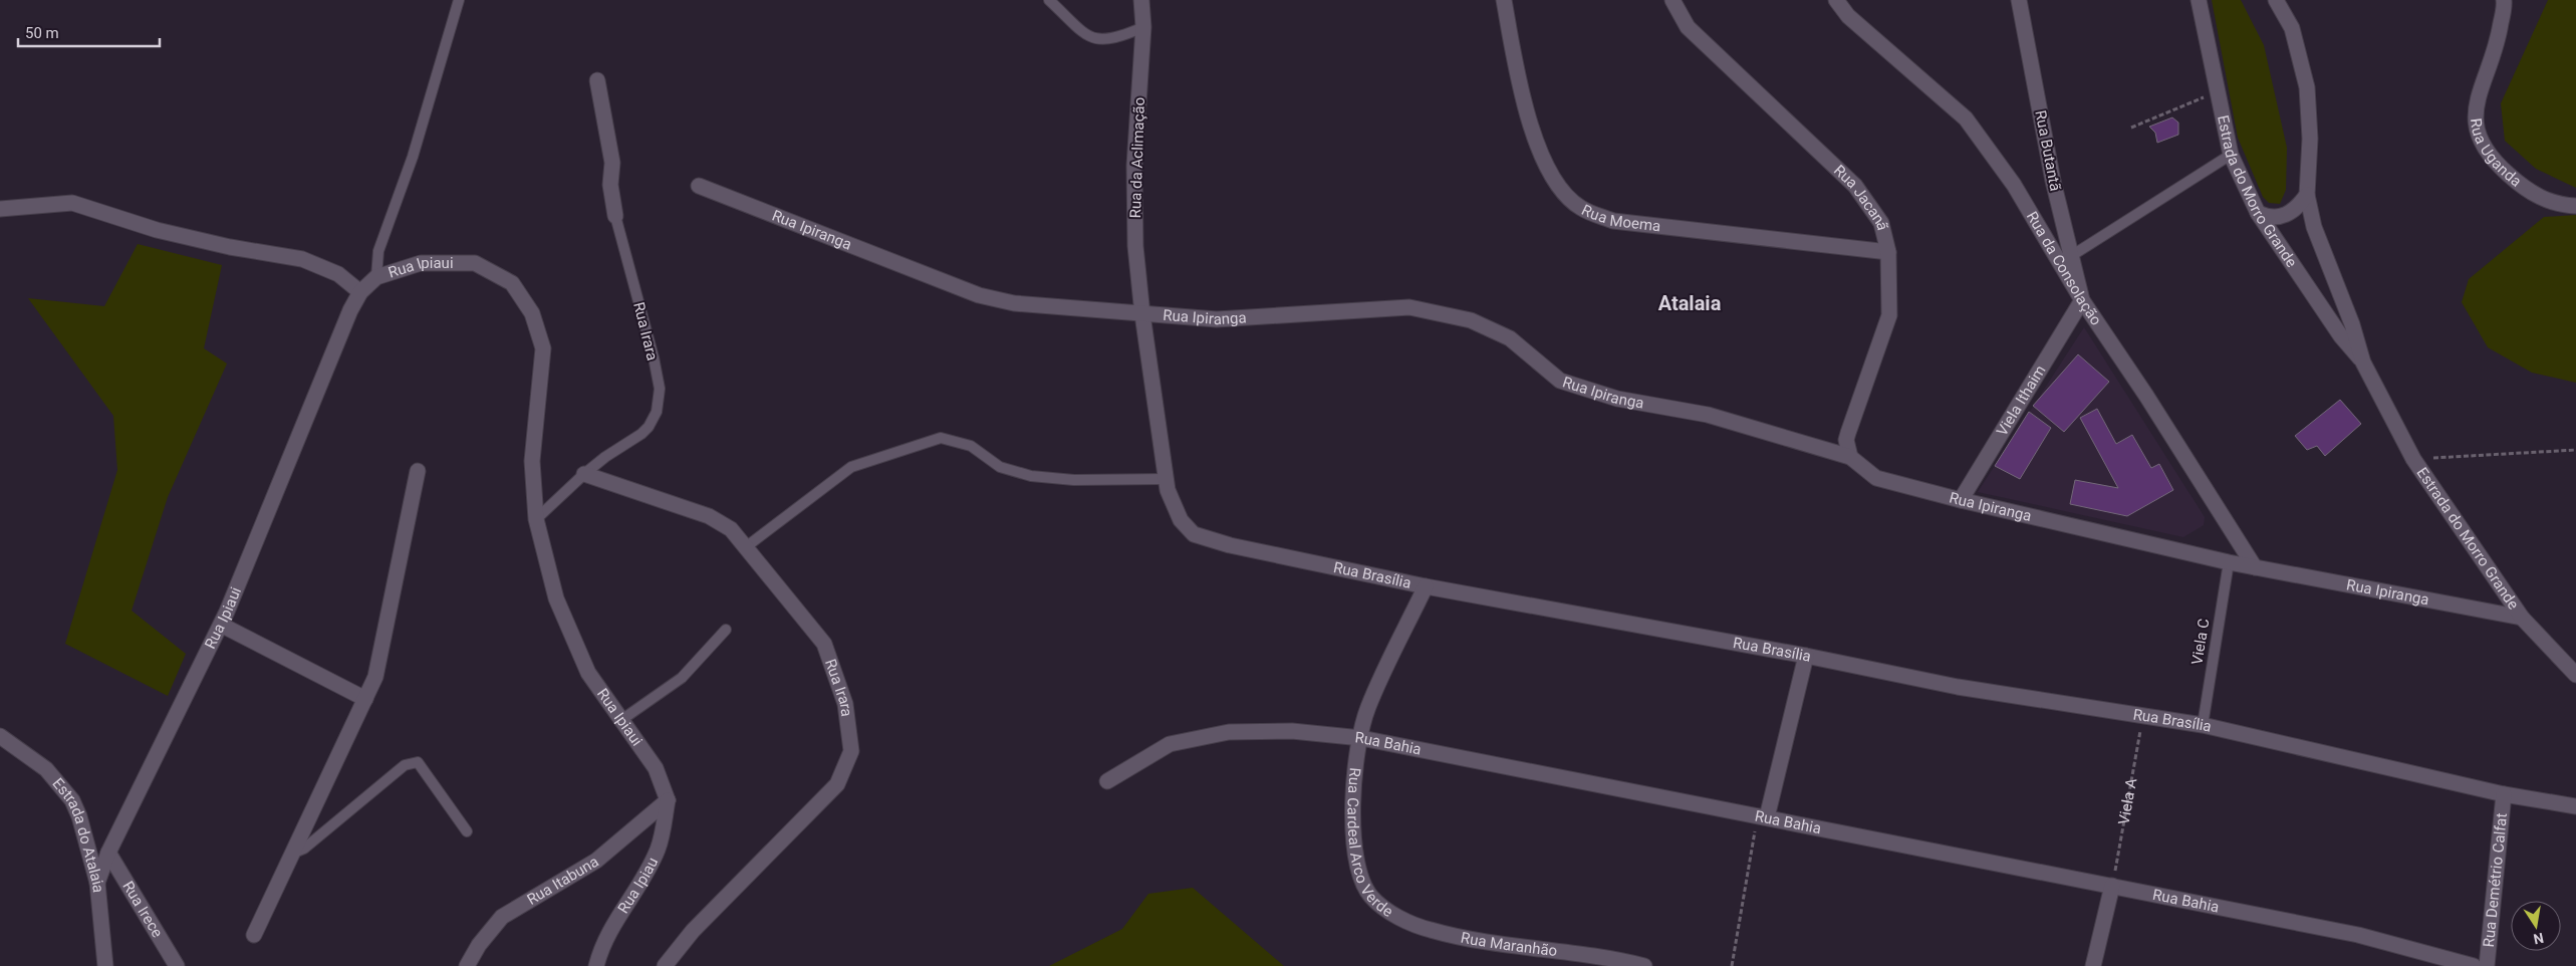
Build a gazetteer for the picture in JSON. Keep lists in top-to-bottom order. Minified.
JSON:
{"streets":{"street":["Rua Butantã","Rua Uganda","Rua da Aclimação","Estrada do Morro Grande","Rua Jacanã","Rua Moema","Rua Ipiranga","Rua da Consolação","Rua Ipiaui","Rua Irara","Viela Ithaim","Rua Brasília","Rua Bahia","Estrada do Atalaia","Rua Cardeal Arco Verde","Rua Itabuna","Rua Demétrio Calfat","Rua Ipiau","Rua Irece","Rua Maranhão"],"lane":["Viela C"],"path":["Viela A"]},"crossings":[["Rua Butantã","Rua da Consolação"],["Rua Butantã","Viela Ithaim"],["Rua da Aclimação","Rua Ipiranga"],["Rua da Aclimação","Rua Brasília"],["Estrada do Morro Grande","Rua Ipiranga"],["Rua Jacanã","Rua Moema"],["Rua Jacanã","Rua Ipiranga"],["Rua Ipiranga","Rua da Consolação"],["Rua Ipiranga","Viela Ithaim"],["Rua Ipiranga","Rua Brasília"],["Rua Ipiranga","Viela C"],["Rua da Consolação","Viela Ithaim"],["Rua Ipiaui","Rua Irara"],["Rua Ipiaui","Estrada do Atalaia"],["Rua Ipiaui","Rua Itabuna"],["Rua Ipiaui","Rua Ipiau"],["Rua Ipiaui","Rua Irece"],["Rua Brasília","Viela C"],["Rua Brasília","Viela A"],["Rua Brasília","Rua Cardeal Arco Verde"],["Rua Brasília","Rua Demétrio Calfat"],["Rua Bahia","Viela A"],["Rua Bahia","Rua Cardeal Arco Verde"],["Rua Cardeal Arco Verde","Rua Maranhão"],["Rua Itabuna","Rua Ipiau"]],"districts":["Atalaia"],"scale_bar":"50 m","north":"bottom"}
